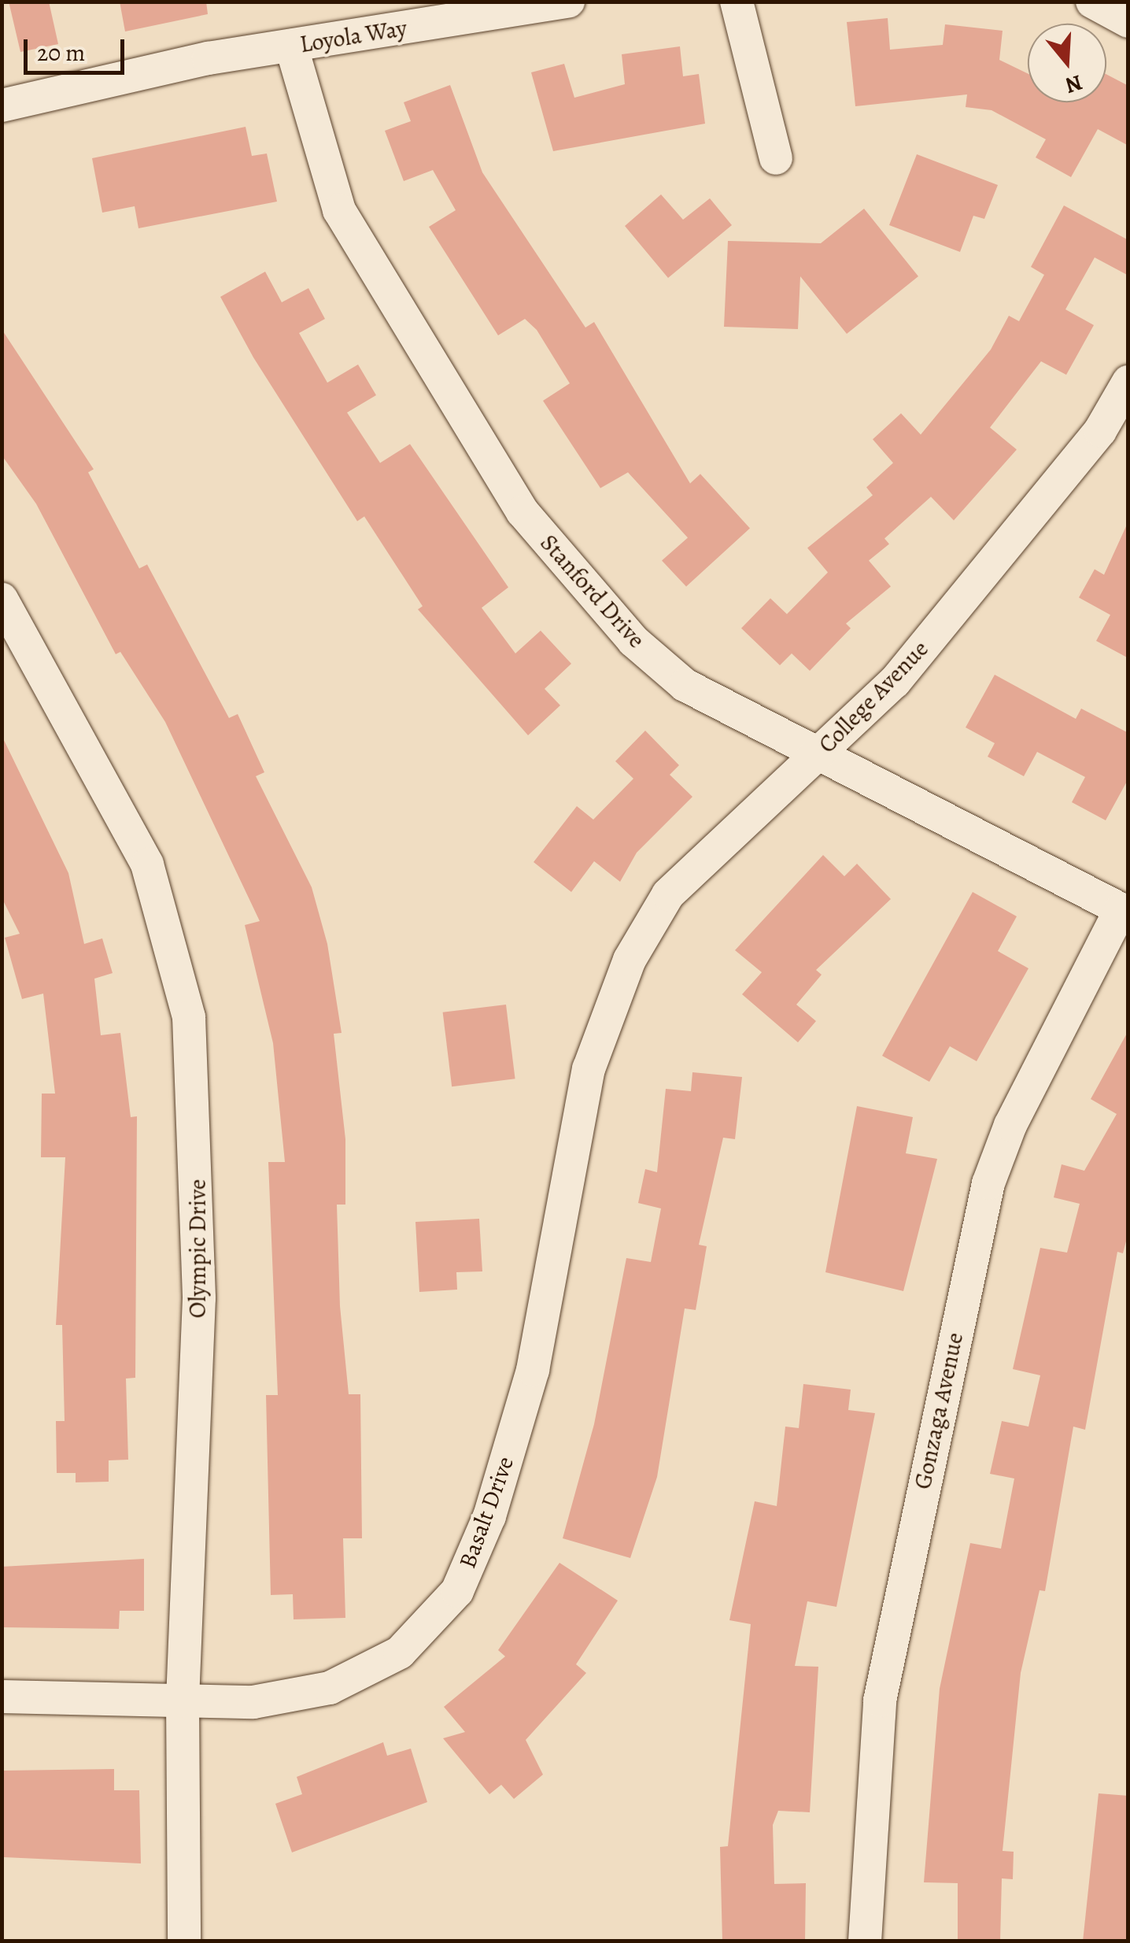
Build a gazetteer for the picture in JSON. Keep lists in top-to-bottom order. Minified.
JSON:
{"streets":{"street":["Loyola Way","Stanford Drive","College Avenue","Olympic Drive","Gonzaga Avenue","Basalt Drive"]},"crossings":[["Loyola Way","Stanford Drive"],["Stanford Drive","College Avenue"],["Stanford Drive","Gonzaga Avenue"],["College Avenue","Basalt Drive"],["Olympic Drive","Basalt Drive"]],"scale_bar":"20 m","north":"bottom"}
